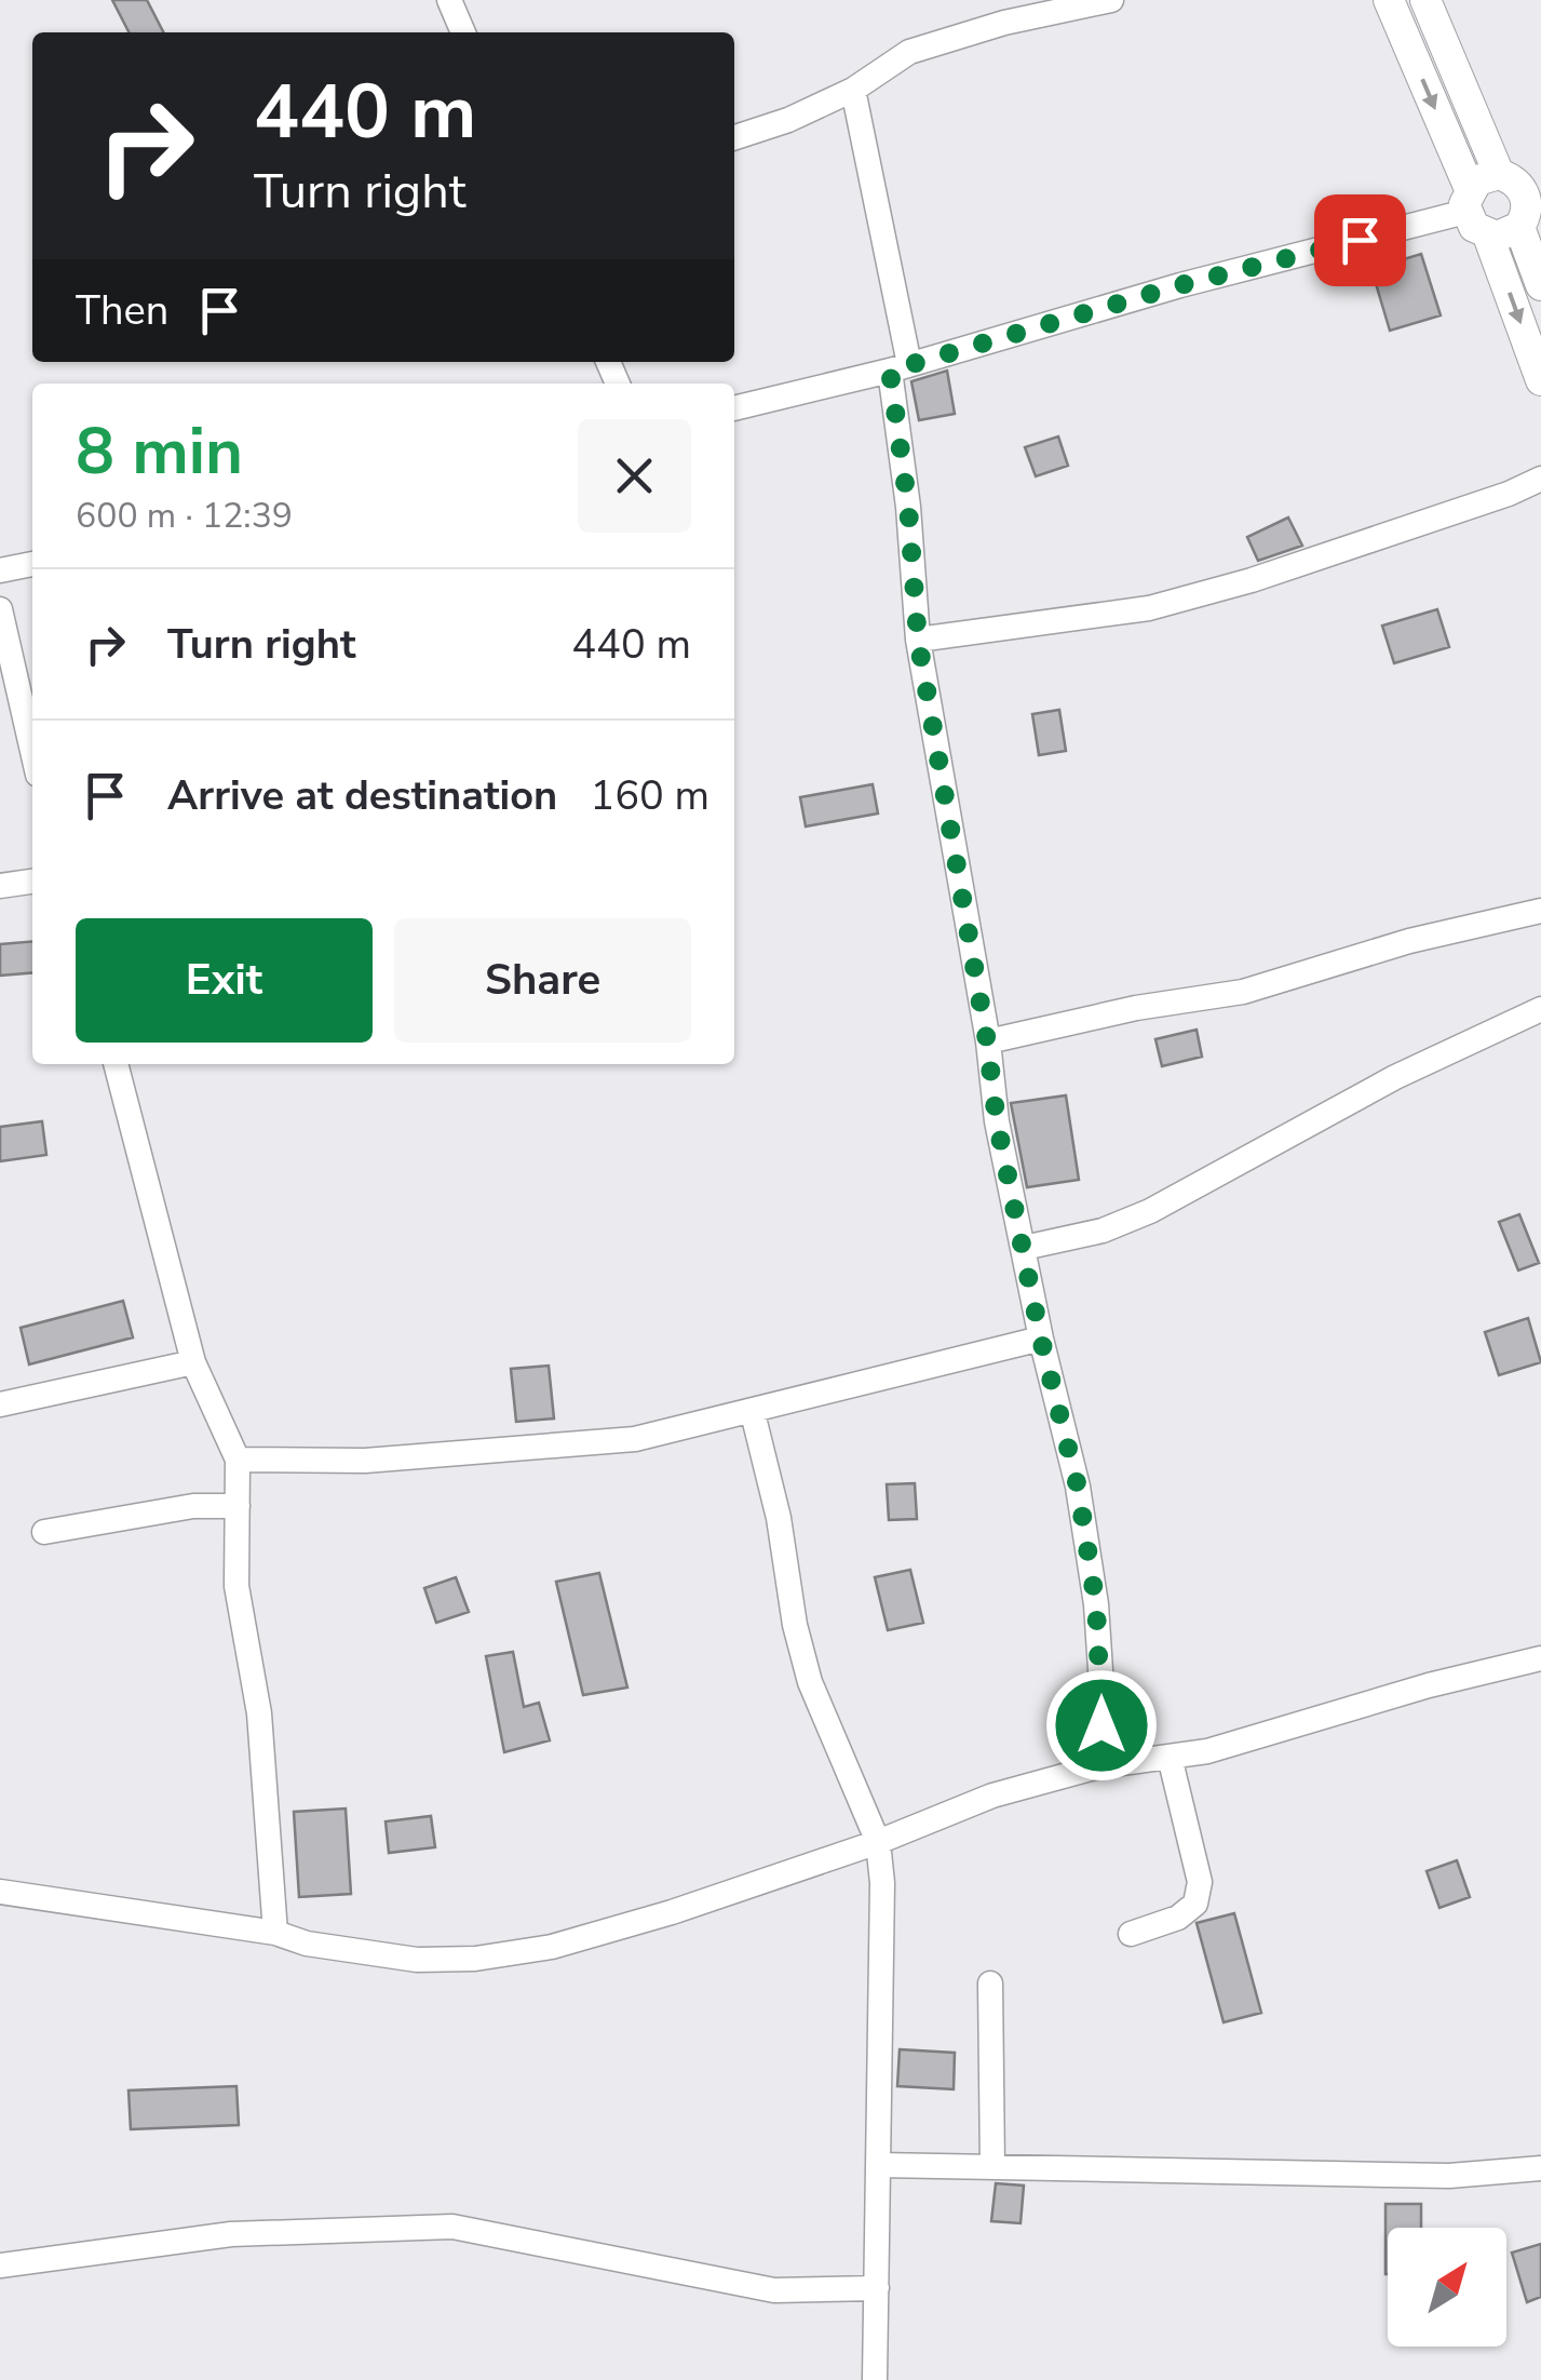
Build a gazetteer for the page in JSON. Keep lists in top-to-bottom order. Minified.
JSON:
{"north":"top right","page":{"turn":["440 m","Turn right"],"then":"Then","heading":["8 min","600 m · 12:39"],"list":[{"name":"Turn right","value":"440 m"},{"name":"Arrive at destination","value":"160 m"}],"buttons":["Exit","Share"]}}
